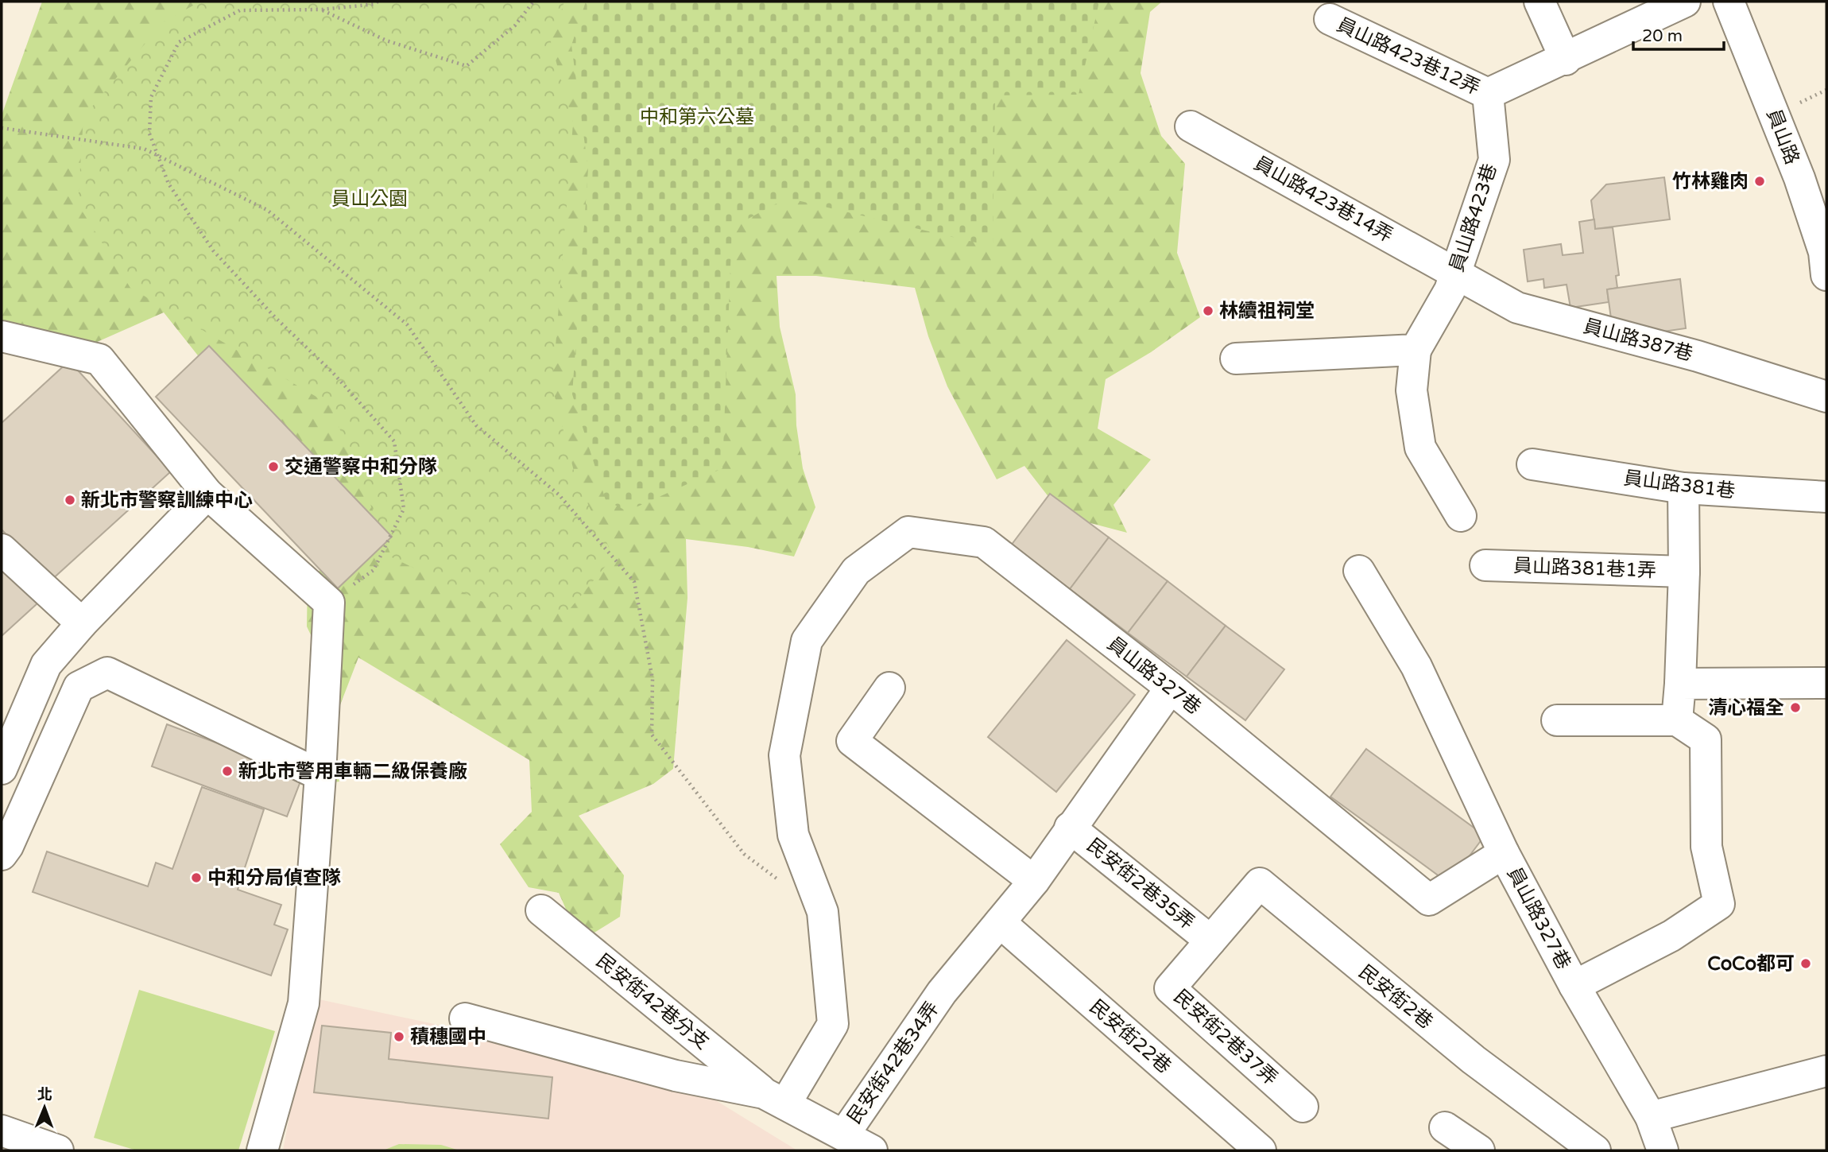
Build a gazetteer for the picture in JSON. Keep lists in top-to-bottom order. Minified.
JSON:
{"streets":{"street":["員山路423巷12弄","員山路","員山路423巷14弄","員山路423巷","員山路387巷","員山路381巷","員山路381巷1弄","員山路327巷","民安街2巷35弄","民安街2巷","民安街42巷分支","民安街22巷","民安街2巷37弄","民安街42巷34弄"]},"crossings":[["員山路423巷12弄","員山路423巷"],["員山路423巷14弄","員山路423巷"],["員山路423巷14弄","員山路387巷"],["員山路423巷","員山路387巷"],["員山路327巷","民安街42巷分支"],["員山路327巷","民安街42巷34弄"],["民安街2巷35弄","民安街2巷"],["民安街2巷35弄","民安街2巷37弄"],["民安街2巷35弄","民安街42巷34弄"],["民安街2巷","民安街2巷37弄"],["民安街22巷","民安街42巷34弄"]],"parks":["中和第六公墓","員山公園"],"places":["竹林雞肉","林續祖祠堂","交通警察中和分隊","新北市警察訓練中心","清心福全","新北市警用車輛二級保養廠","中和分局偵查隊","CoCo都可","積穗國中"],"scale_bar":"20 m","north":"top"}
